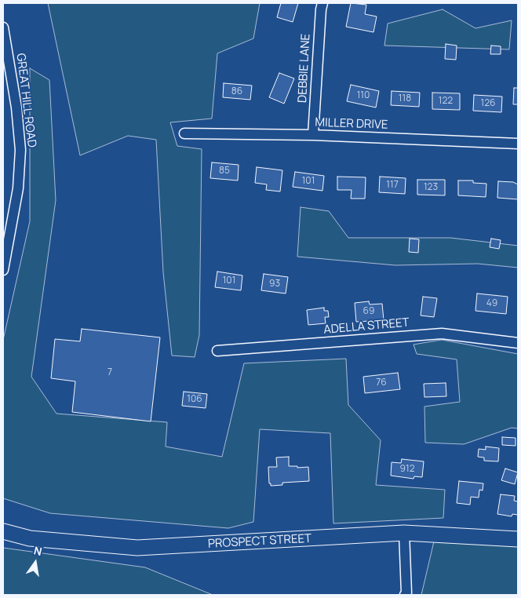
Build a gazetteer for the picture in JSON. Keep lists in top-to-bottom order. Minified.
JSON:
{"streets":{"main road":["PROSPECT STREET"],"street":["DEBBIE LANE","GREAT HILL ROAD","MILLER DRIVE","ADELLA STREET"]},"crossings":[["DEBBIE LANE","MILLER DRIVE"]],"house_numbers":["86","110","118","122","126","85","101","117","123","101","93","49","69","7","76","106","912"],"north":"top"}
